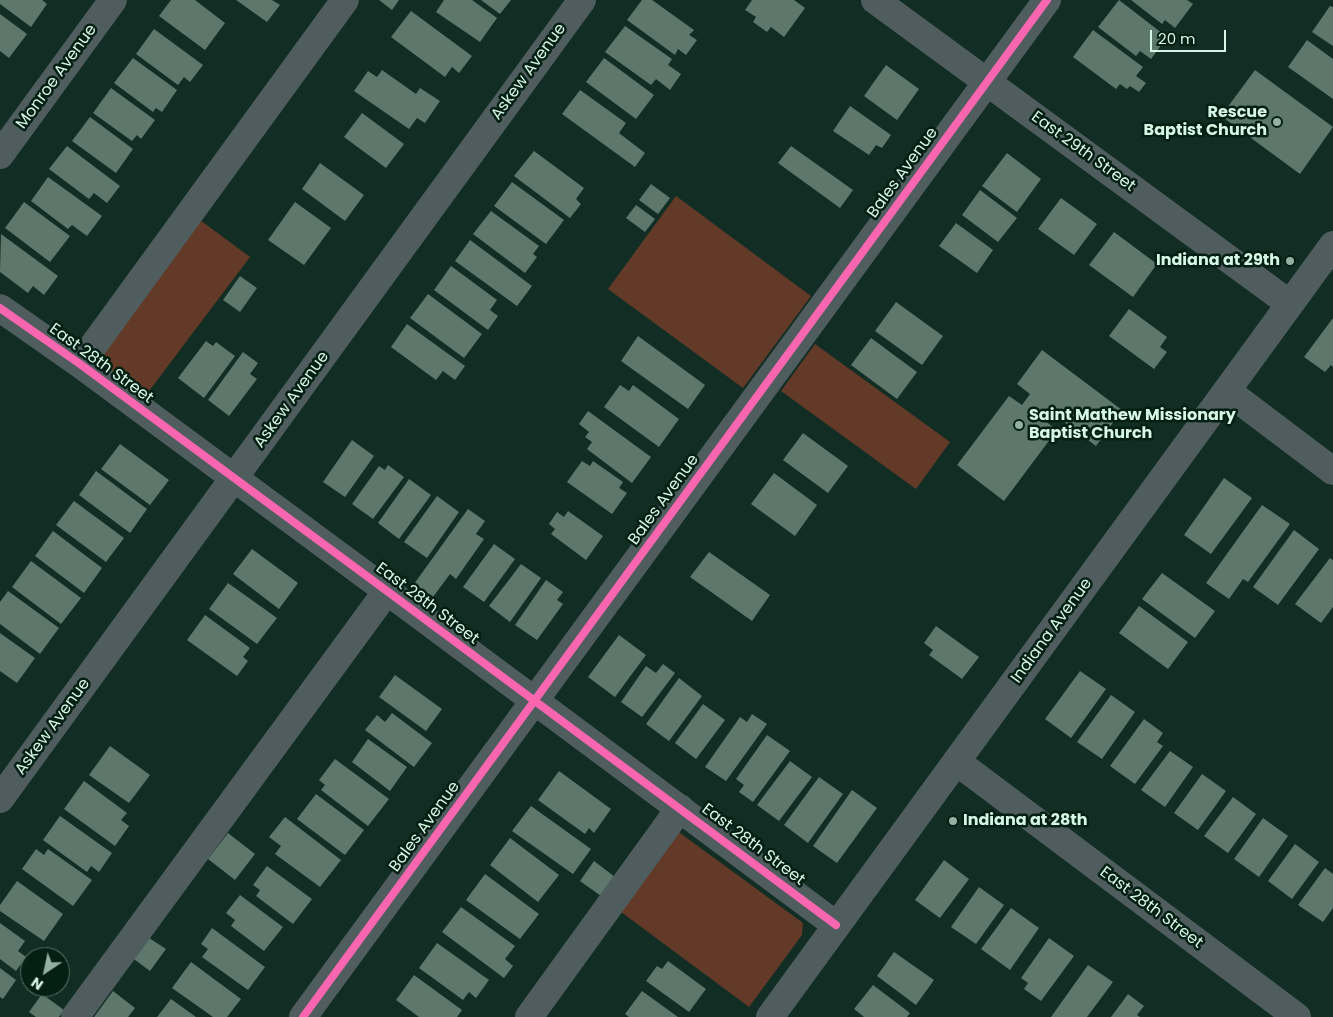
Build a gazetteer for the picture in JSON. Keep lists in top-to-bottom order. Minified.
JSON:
{"streets":{"street":["Askew Avenue","Monroe Avenue","East 29th Street","Bales Avenue","East 28th Street","Indiana Avenue"]},"crossings":[["Askew Avenue","East 28th Street"],["East 29th Street","Bales Avenue"],["East 29th Street","Indiana Avenue"],["Bales Avenue","East 28th Street"],["East 28th Street","Indiana Avenue"]],"places":["Rescue Baptist Church","Indiana at 29th","Saint Mathew Missionary Baptist Church","Indiana at 28th"],"scale_bar":"20 m","north":"bottom left"}
